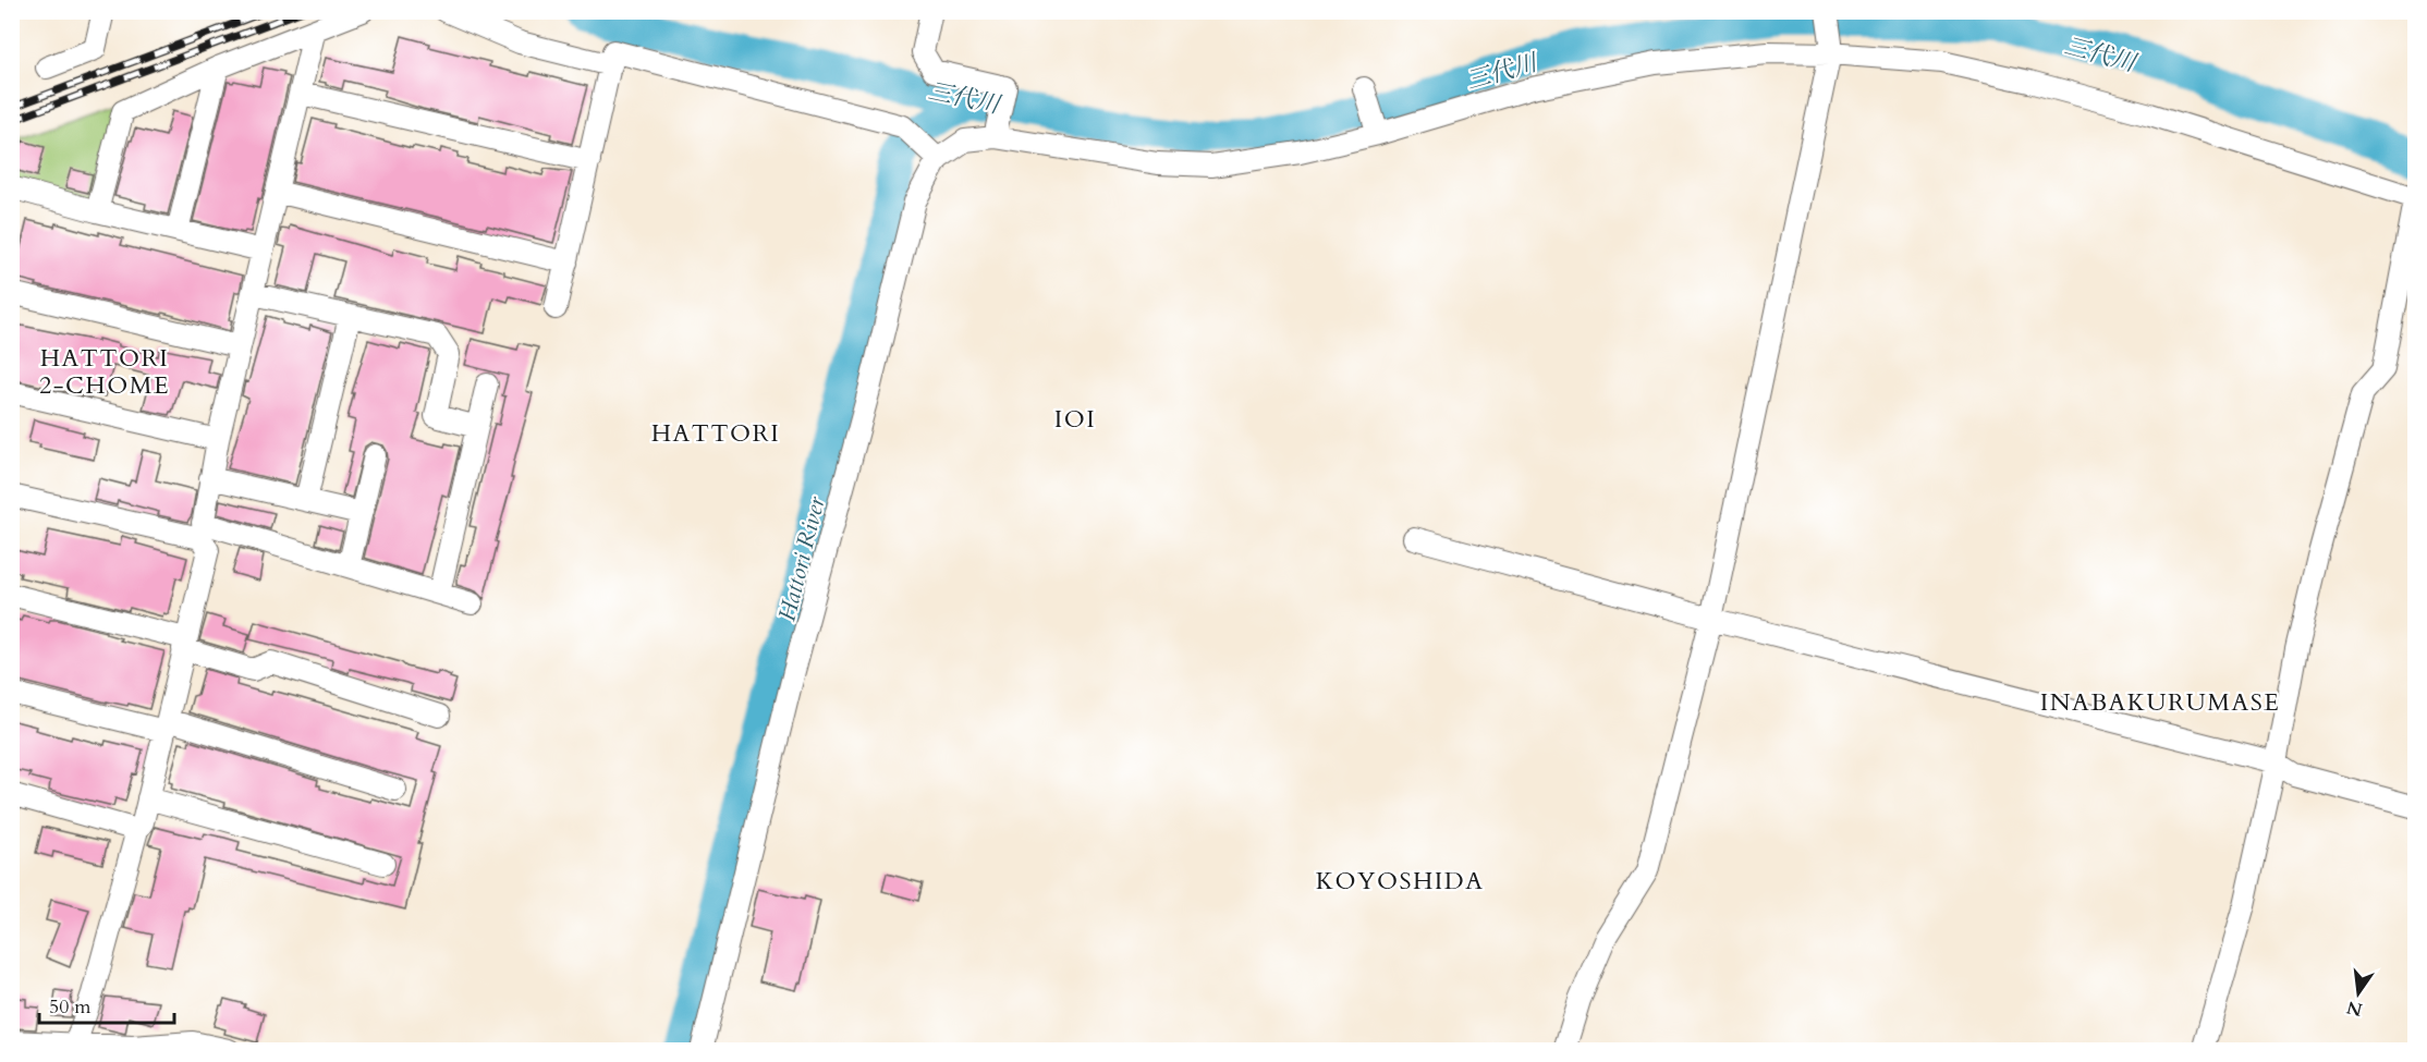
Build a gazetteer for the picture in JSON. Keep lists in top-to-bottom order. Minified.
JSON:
{"districts":["HATTORI 2-CHOME","IOI","HATTORI","INABAKURUMASE","KOYOSHIDA"],"water":["三代川","Hattori River"],"scale_bar":"50 m","north":"bottom"}
